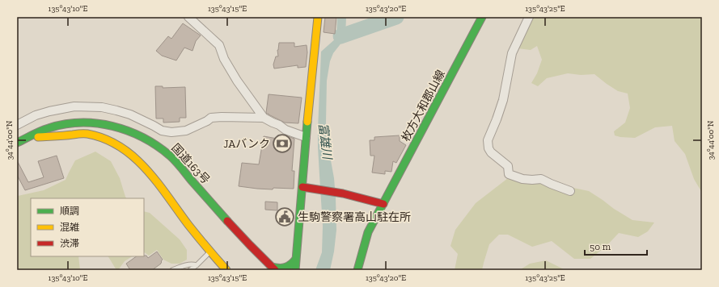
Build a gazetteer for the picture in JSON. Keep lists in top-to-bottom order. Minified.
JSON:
{"streets":{"main road":["枚方大和郡山線","国道163号"]},"water":["富雄川"],"places":{"bank":["JAバンク"],"public building":["生駒警察署高山駐在所"]},"legend":["順調","混雑","渋滞"],"scale_bar":"50 m","coordinates":["135°43'10\"E","135°43'15\"E","135°43'20\"E","135°43'25\"E","34°44'00\"N"]}
